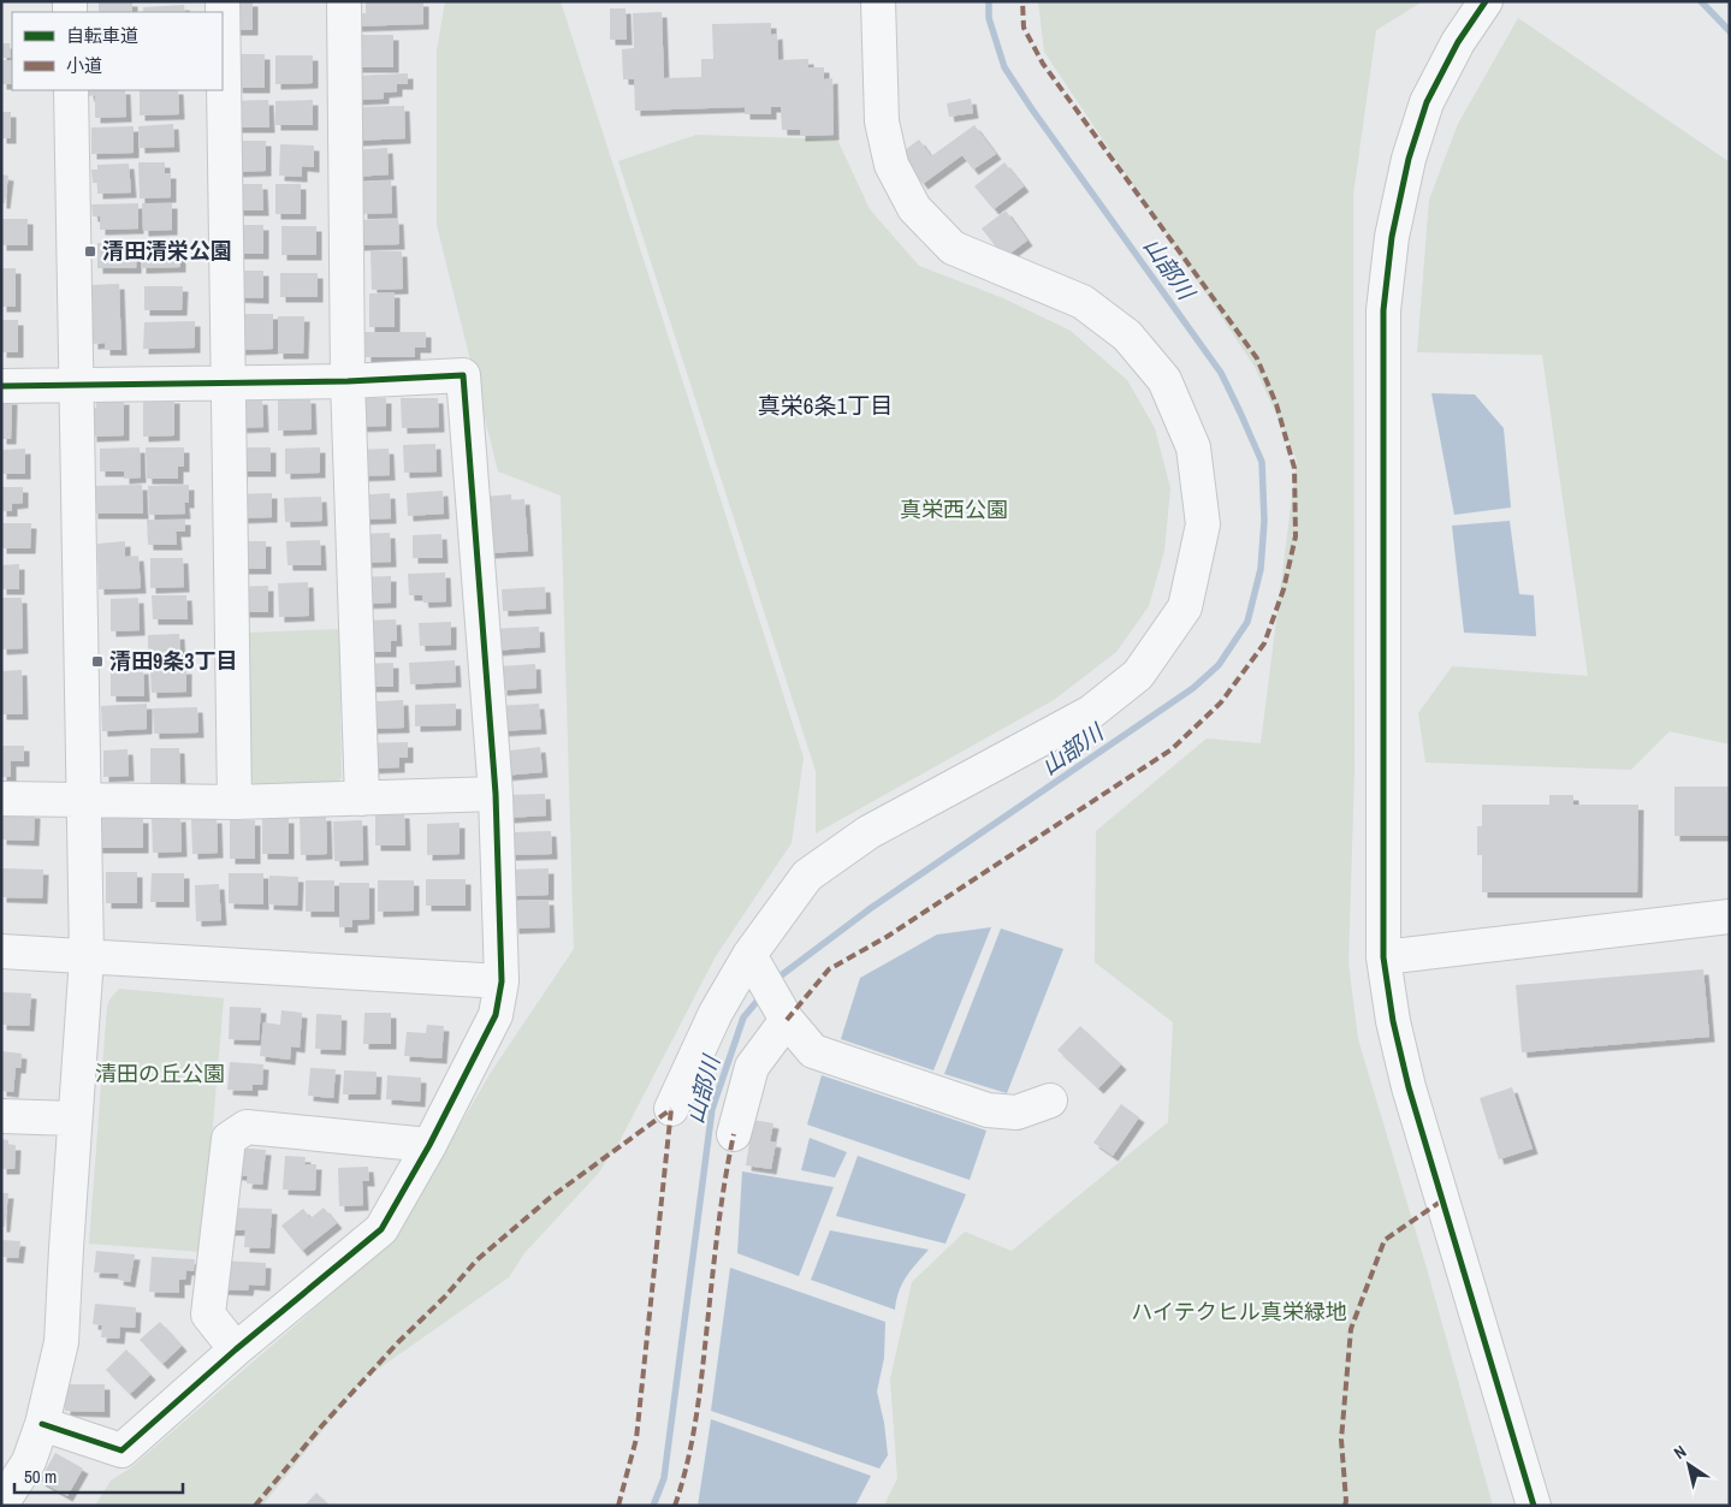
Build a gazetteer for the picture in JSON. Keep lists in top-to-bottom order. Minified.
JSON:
{"districts":["真栄6条1丁目"],"water":["山部川"],"parks":["真栄西公園","清田の丘公園","ハイテクヒル真栄緑地"],"places":{"transit":["清田清栄公園","清田9条3丁目"]},"legend":["自転車道","小道"],"scale_bar":"50 m","north":"top left"}
